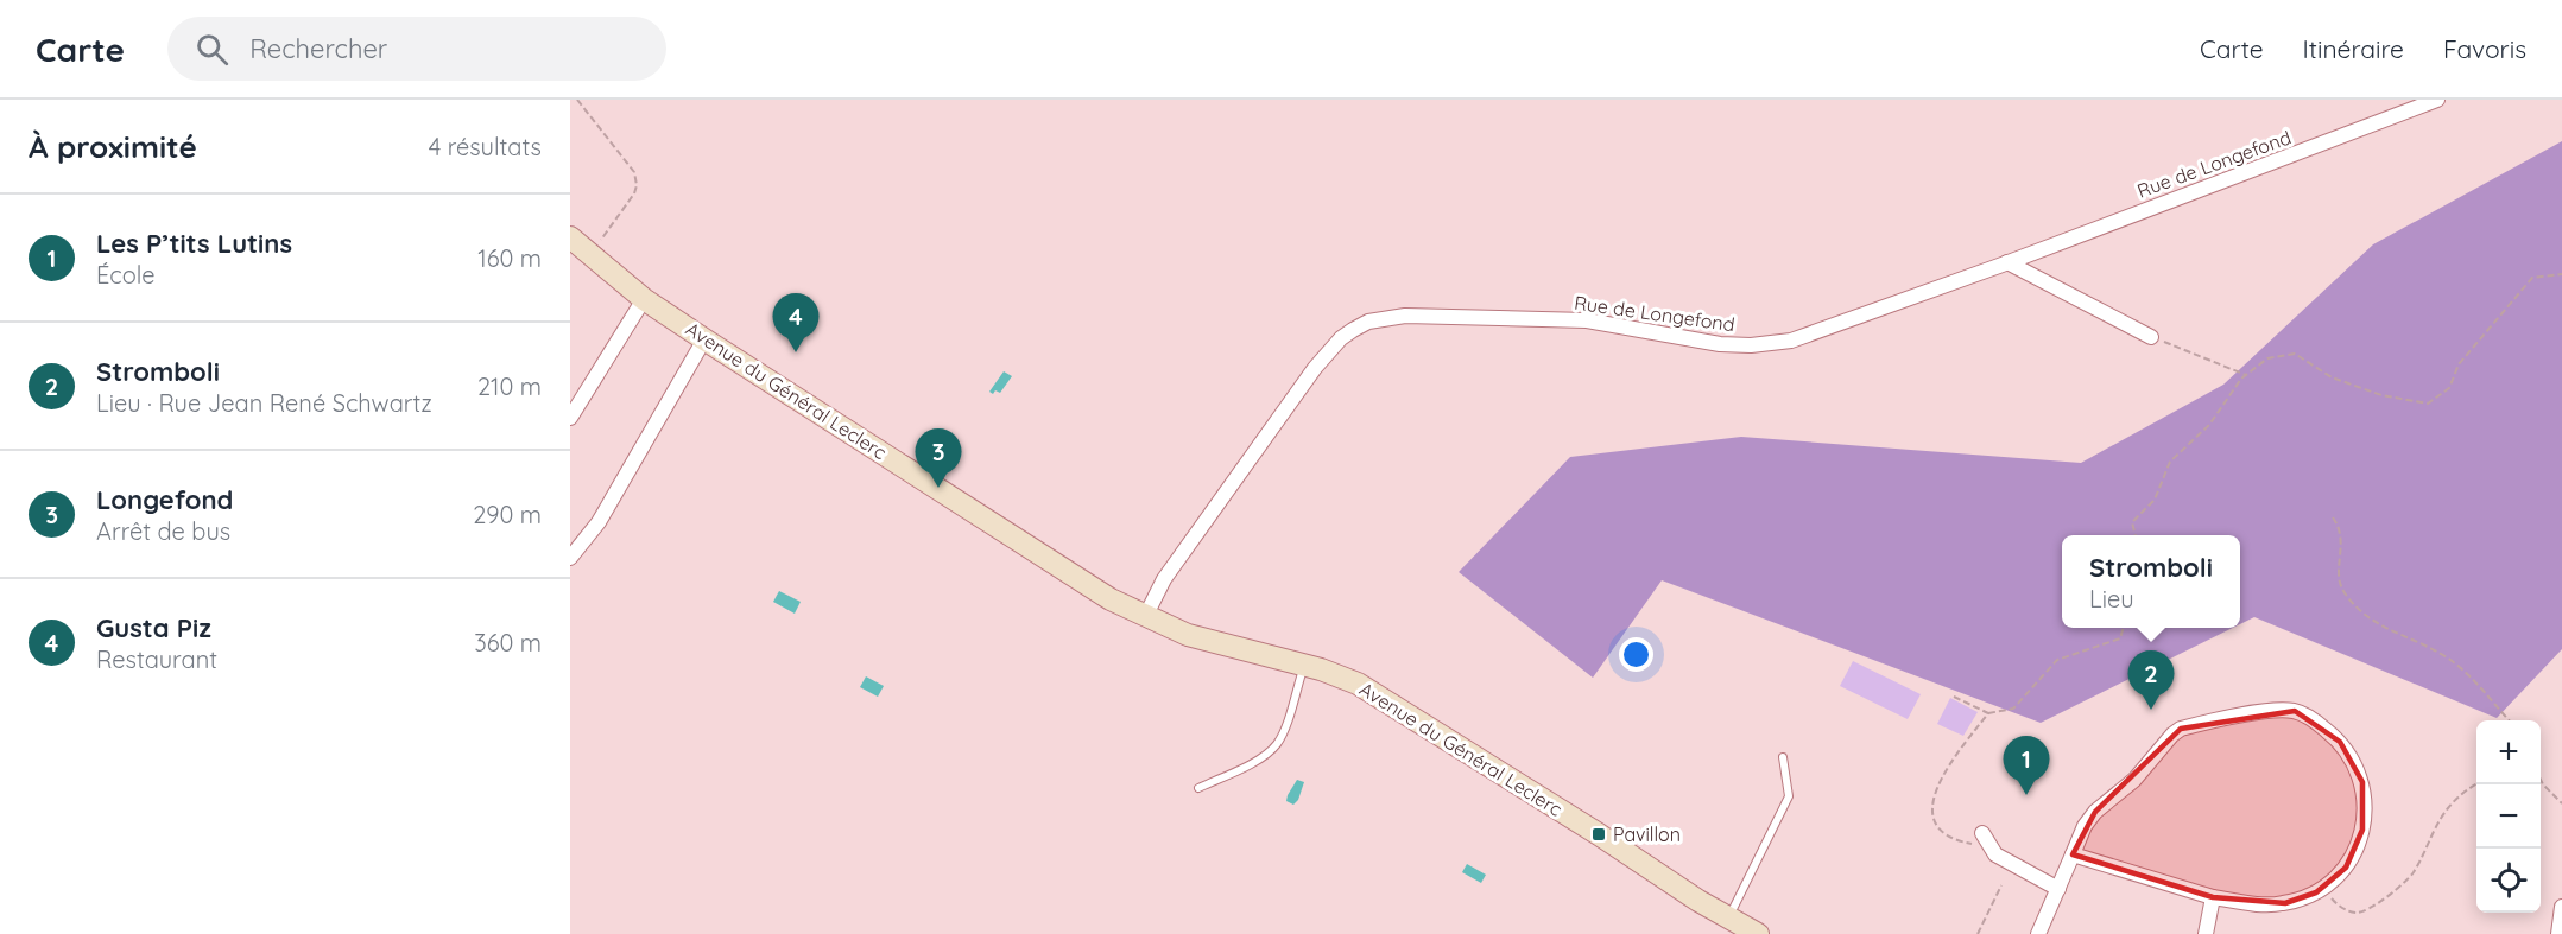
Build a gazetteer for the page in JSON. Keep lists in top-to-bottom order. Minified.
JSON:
{"streets":{"main road":["Avenue du Général Leclerc"],"street":["Rue de Longefond"]},"crossings":[["Rue de Longefond","Avenue du Général Leclerc"]],"places":{"transit":["Pavillon"]},"page":{"header":"Carte","search":"Rechercher","nav":["Carte","Itinéraire","Favoris"],"heading":["À proximité","4 résultats"],"list":[{"mark":"1","name":"Les P’tits Lutins","note":"École","value":"160 m"},{"mark":"2","name":"Stromboli","note":"Lieu · Rue Jean René Schwartz","value":"210 m"},{"mark":"3","name":"Longefond","note":"Arrêt de bus","value":"290 m"},{"mark":"4","name":"Gusta Piz","note":"Restaurant","value":"360 m"}],"pins":["4","3","2","1"],"popup":["Stromboli","Lieu"],"map_buttons":["+","−"]}}
